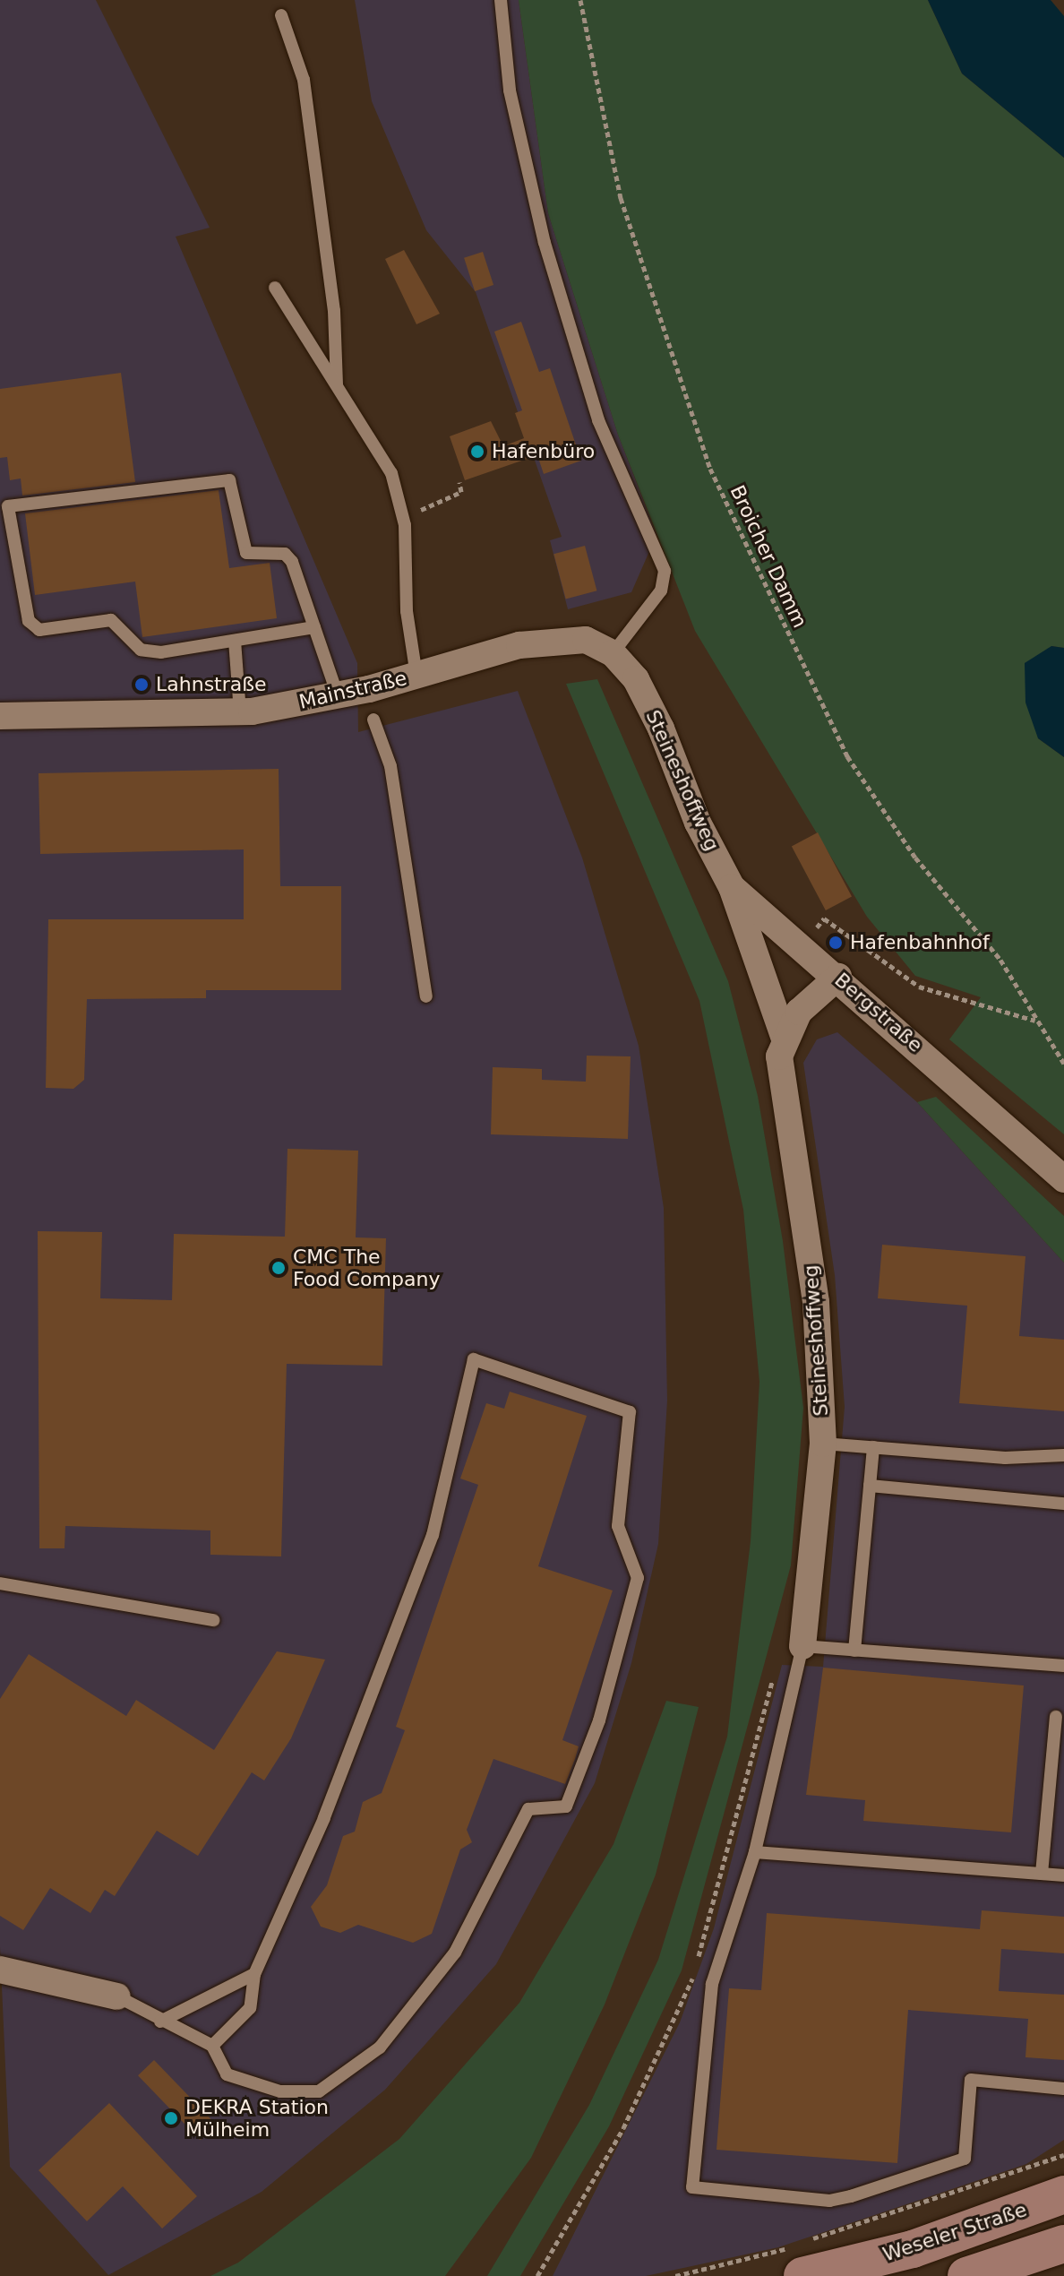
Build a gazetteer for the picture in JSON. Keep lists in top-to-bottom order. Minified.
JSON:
{"streets":{"main road":["Weseler Straße"],"street":["Mainstraße","Steineshoffweg","Bergstraße"],"path":["Broicher Damm"]},"crossings":[["Mainstraße","Steineshoffweg"],["Steineshoffweg","Bergstraße"]],"places":["Hafenbüro","Lahnstraße","Hafenbahnhof","CMC The Food Company","DEKRA Station Mülheim"]}
